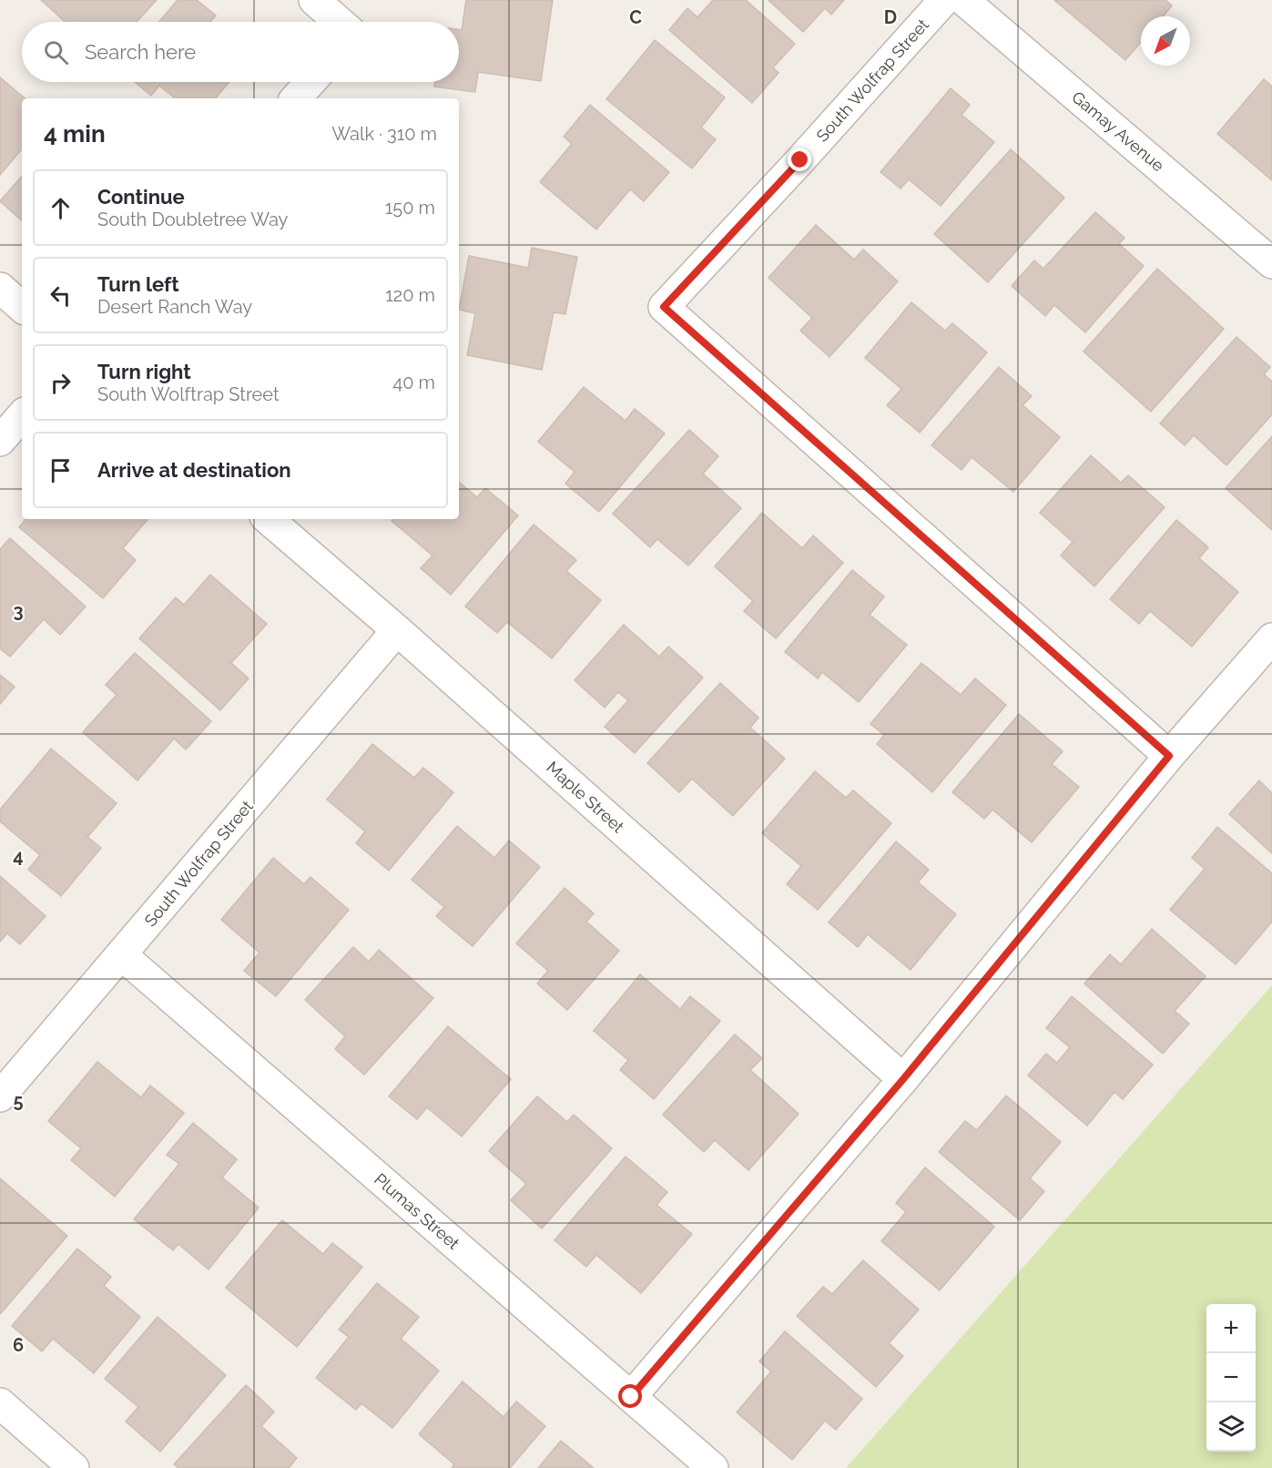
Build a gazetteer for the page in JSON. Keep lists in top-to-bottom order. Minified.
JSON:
{"streets":{"street":["South Wolfrap Street","Gamay Avenue","Maple Street","Plumas Street"]},"crossings":[["South Wolfrap Street","Maple Street"],["South Wolfrap Street","Plumas Street"]],"north":"bottom left","page":{"search":"Search here","heading":["4 min","Walk · 310 m"],"list":[["Continue","South Doubletree Way","150 m"],["Turn left","Desert Ranch Way","120 m"],["Turn right","South Wolftrap Street","40 m"],"Arrive at destination"],"map_buttons":["+","−"]},"grid":{"columns":["C","D"],"rows":["3","4","5","6"]}}
